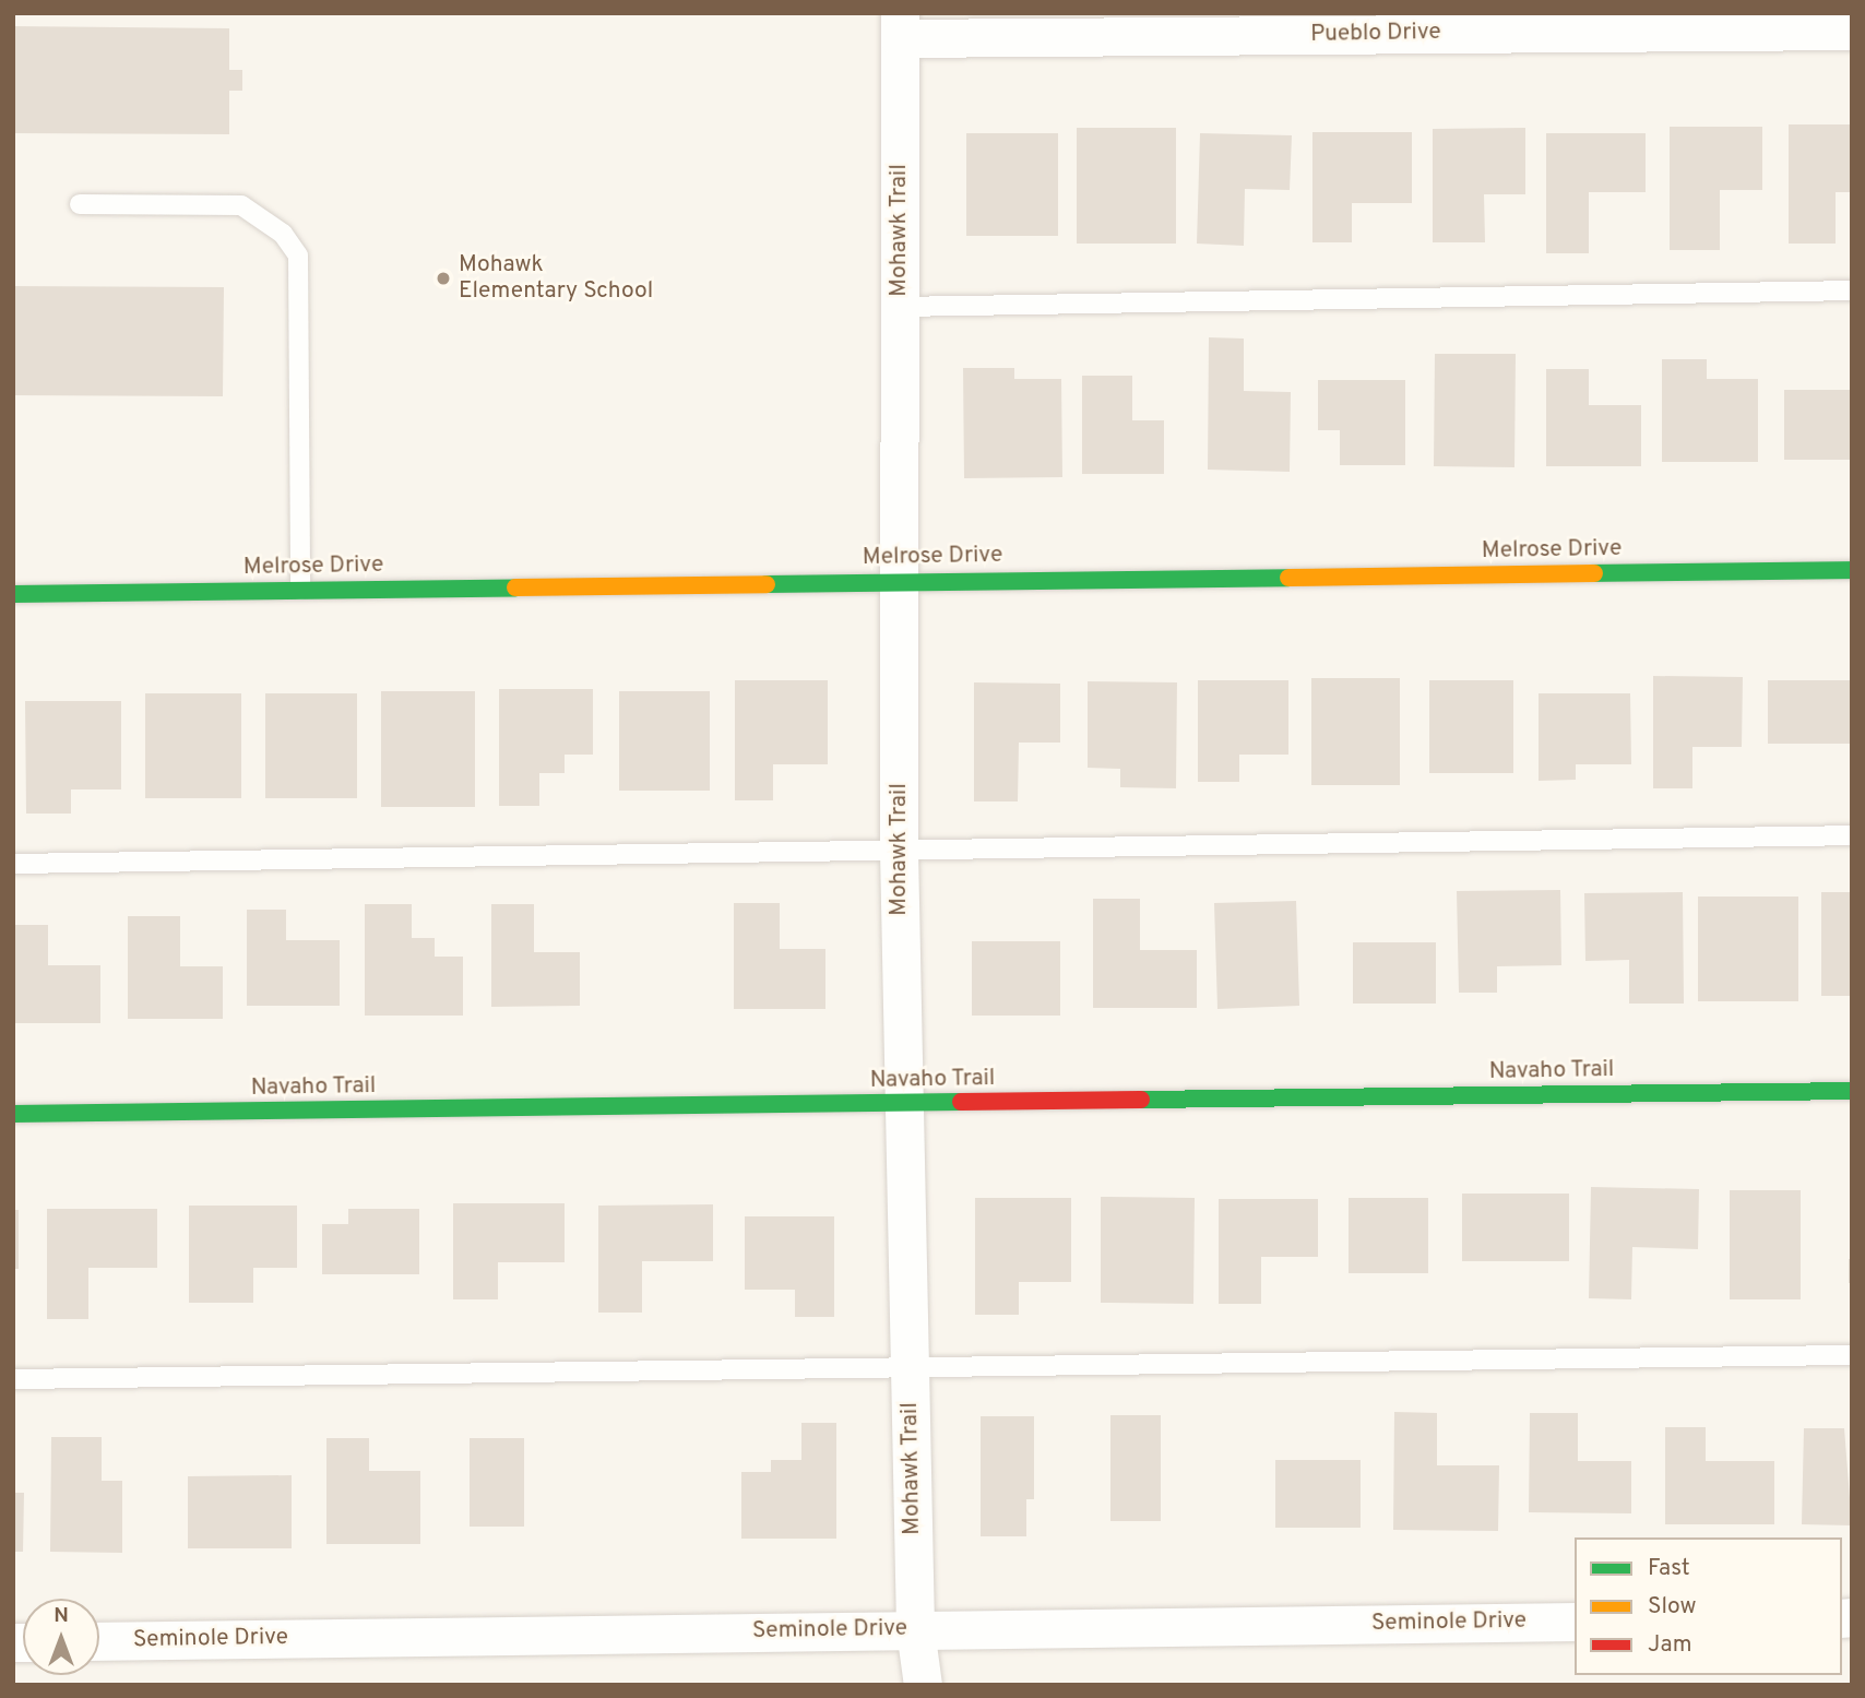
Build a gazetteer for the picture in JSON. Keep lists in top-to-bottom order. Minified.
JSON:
{"streets":{"street":["Pueblo Drive","Mohawk Trail","Melrose Drive","Navaho Trail","Seminole Drive"]},"crossings":[["Pueblo Drive","Mohawk Trail"],["Mohawk Trail","Melrose Drive"],["Mohawk Trail","Navaho Trail"],["Mohawk Trail","Seminole Drive"]],"places":["Mohawk Elementary School"],"legend":["Fast","Slow","Jam"],"north":"top"}
